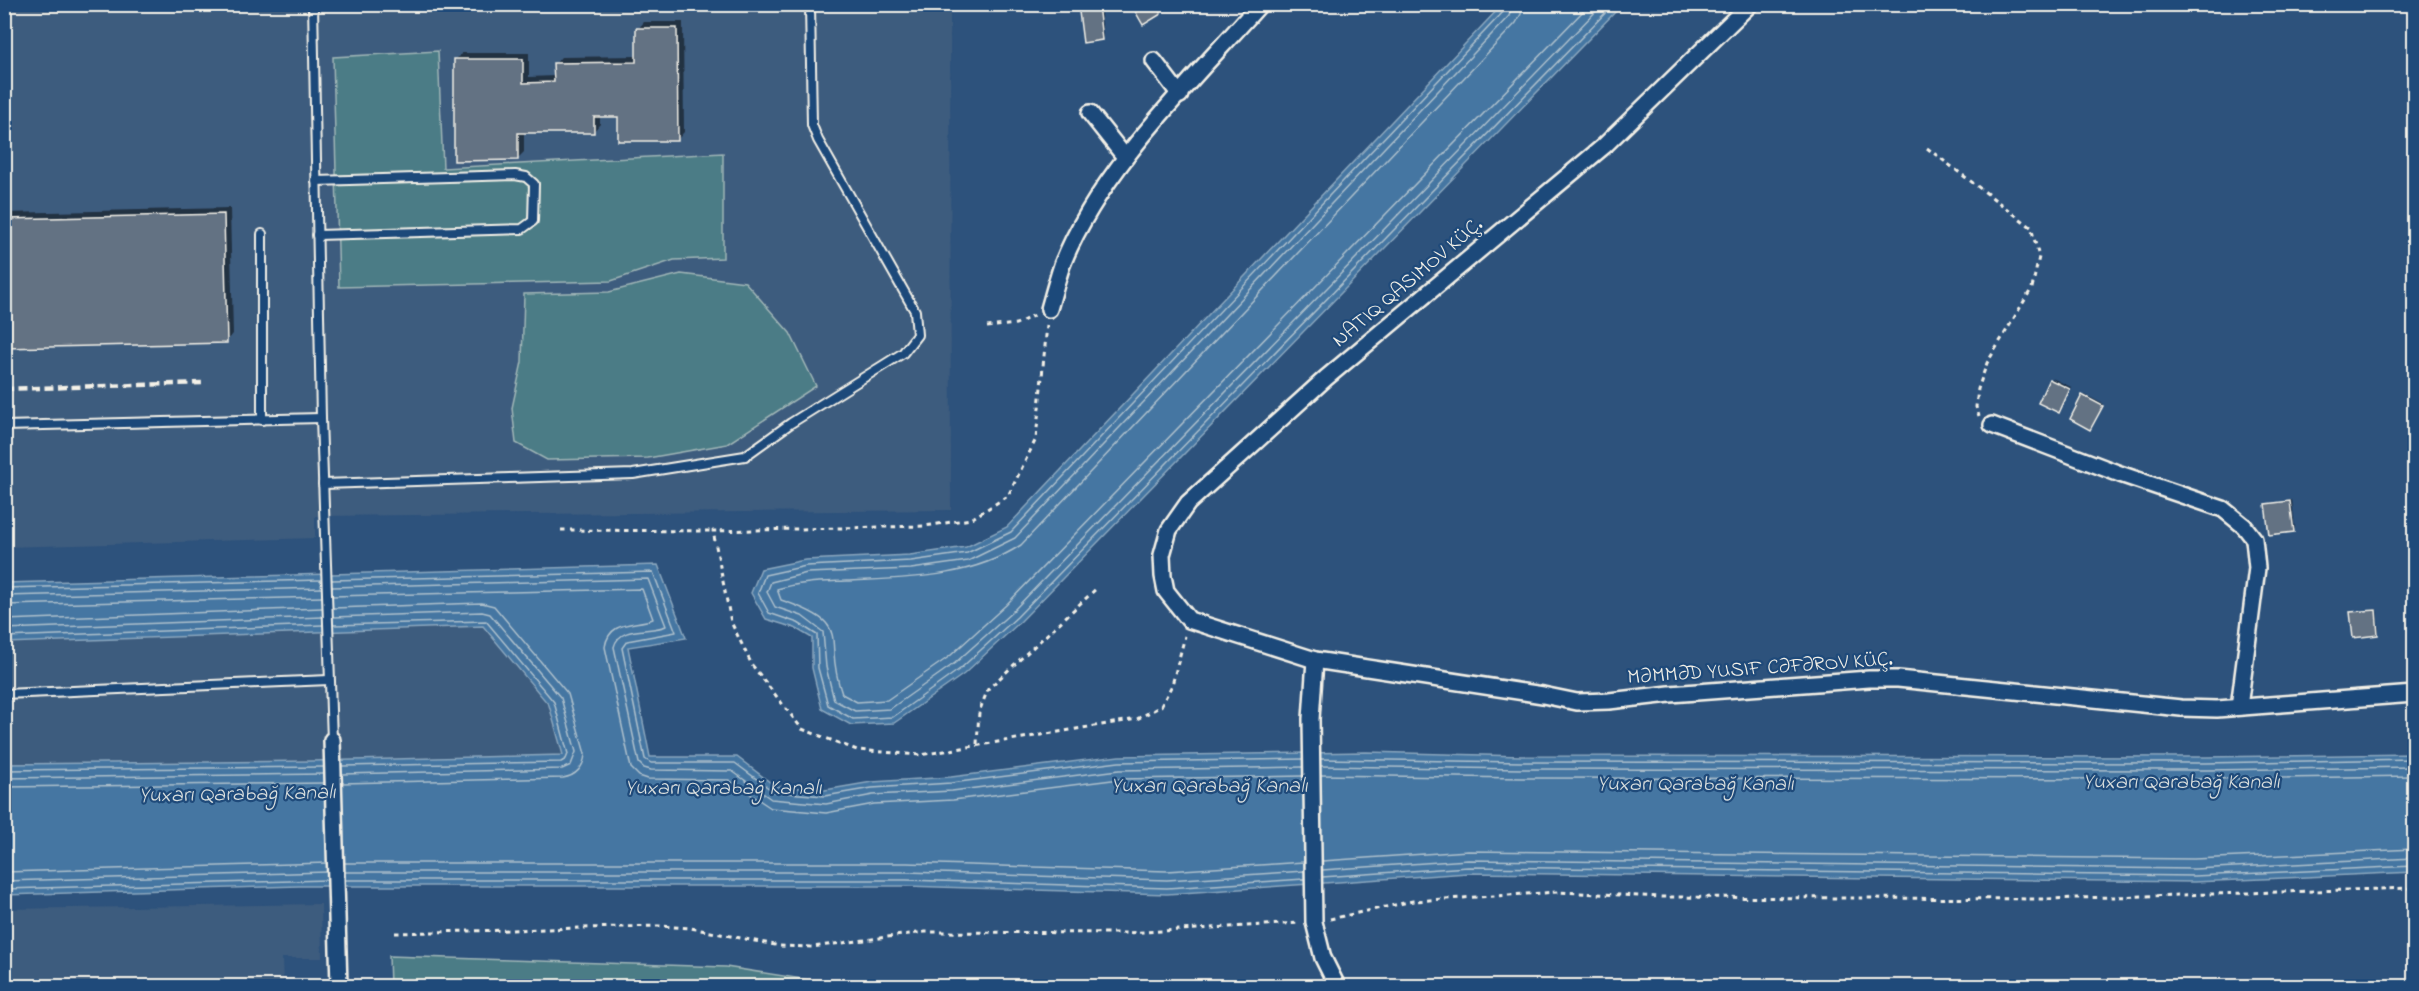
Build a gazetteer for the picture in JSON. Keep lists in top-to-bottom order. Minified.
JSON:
{"streets":{"street":["MƏMMƏD YUSIF CƏFƏROV KÜÇ."]},"water":["Yuxarı Qarabağ Kanalı"]}
